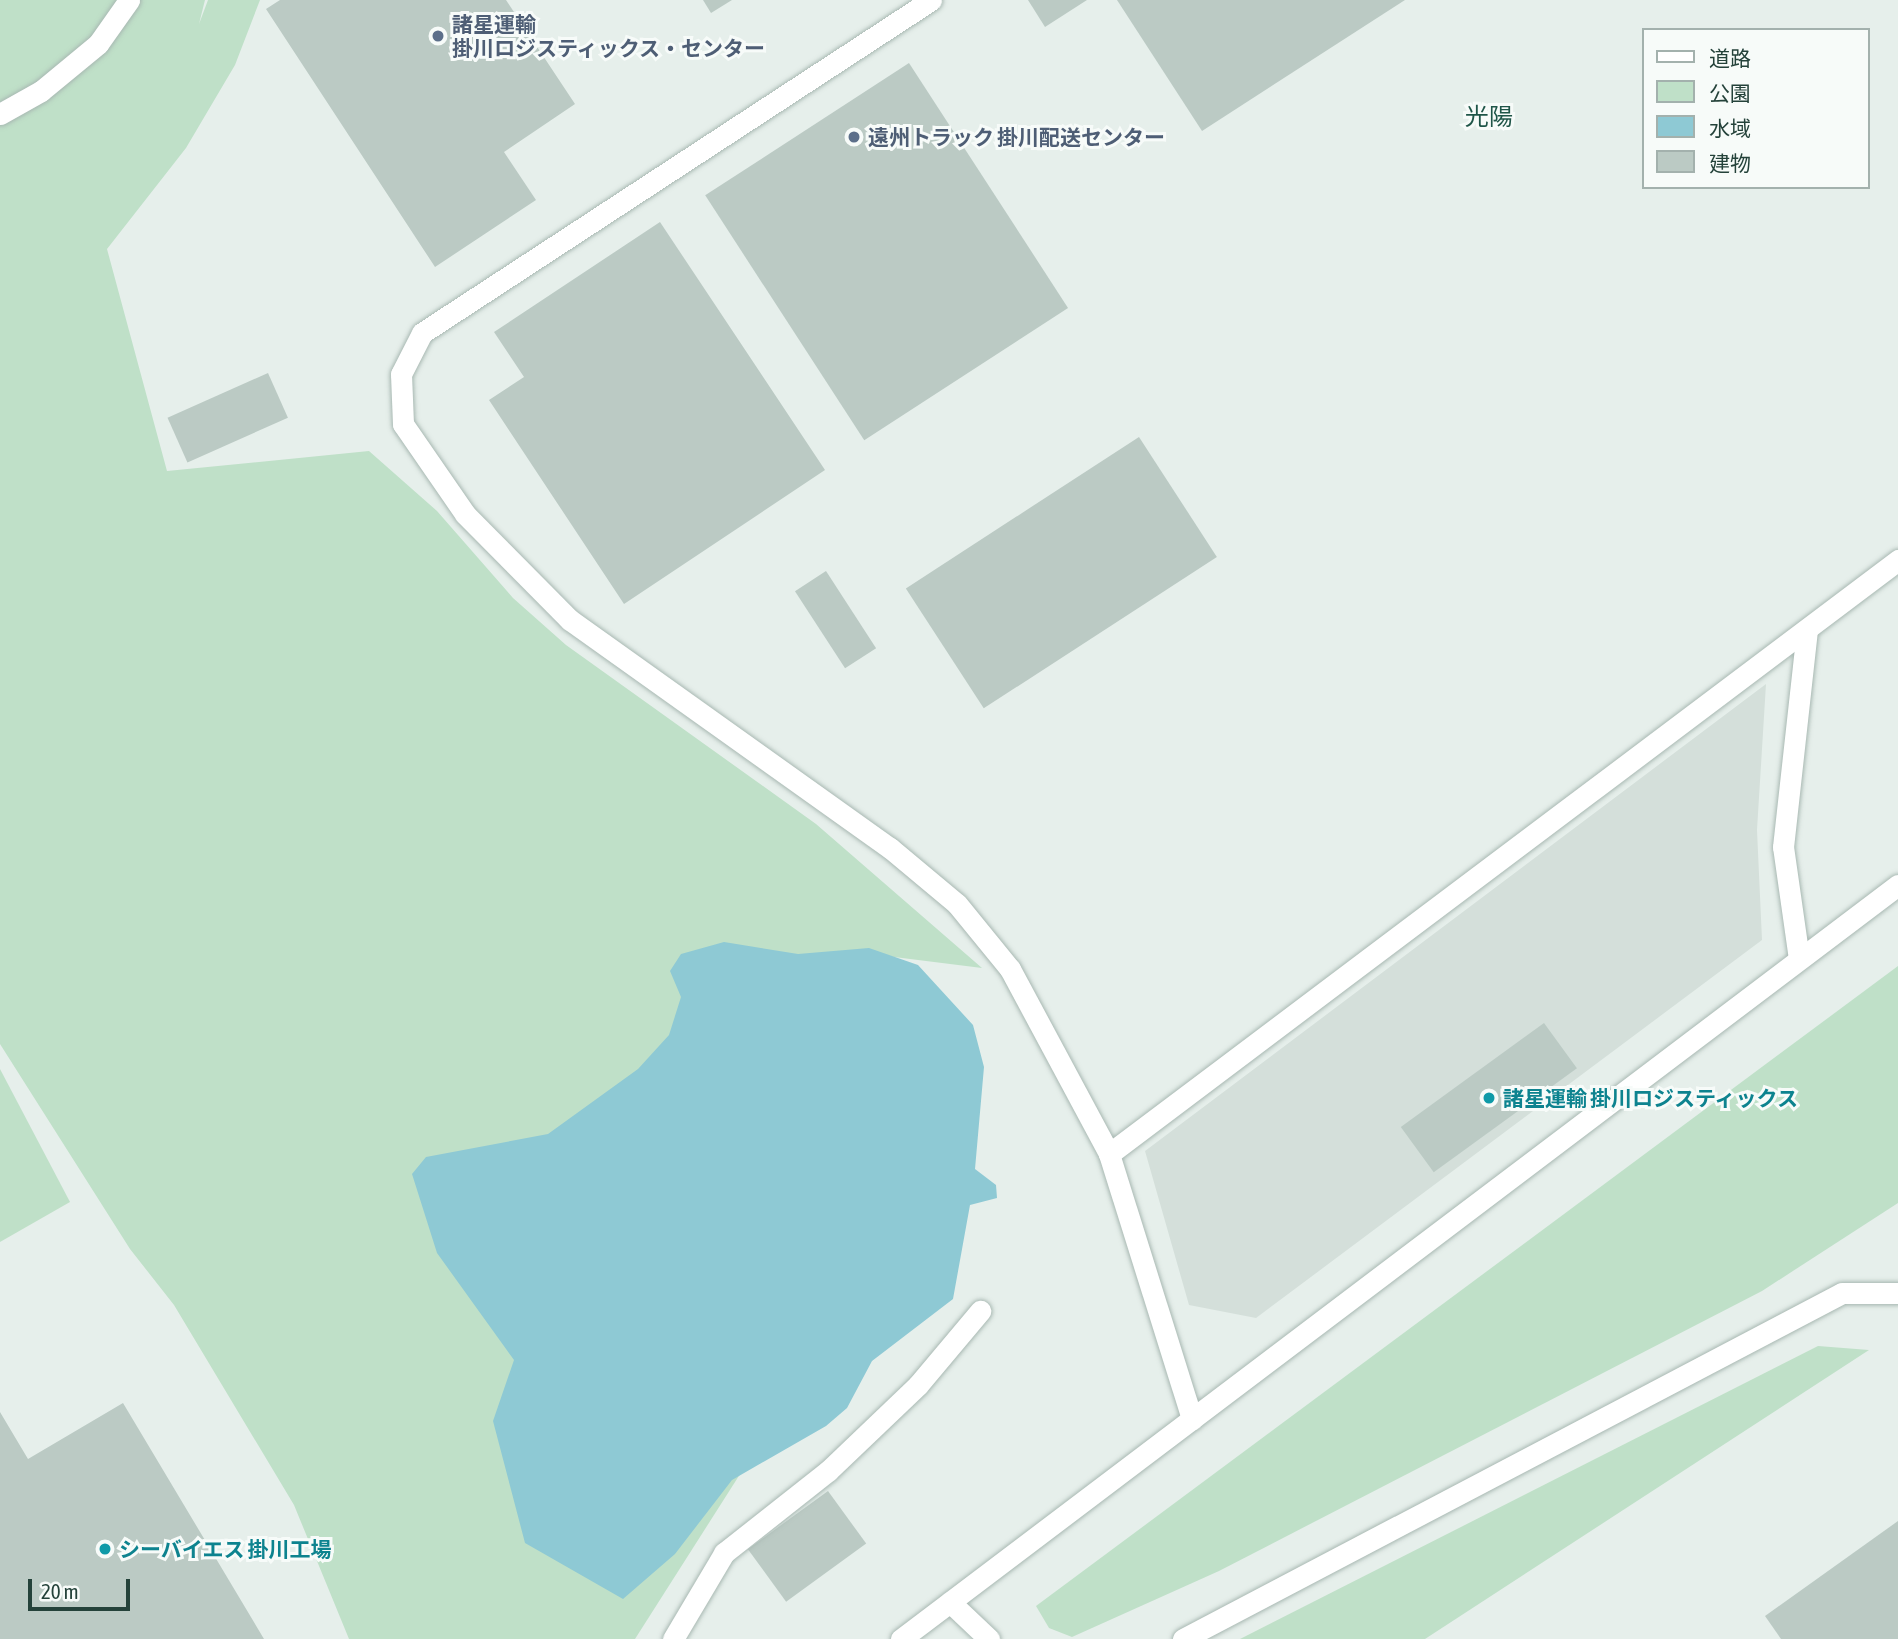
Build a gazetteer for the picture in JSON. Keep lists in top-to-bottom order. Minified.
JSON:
{"districts":["光陽"],"places":["諸星運輸 掛川ロジスティックス・センター","遠州トラック 掛川配送センター","諸星運輸 掛川ロジスティックス","シーバイエス 掛川工場"],"legend":["道路","公園","水域","建物"],"scale_bar":"20 m"}
